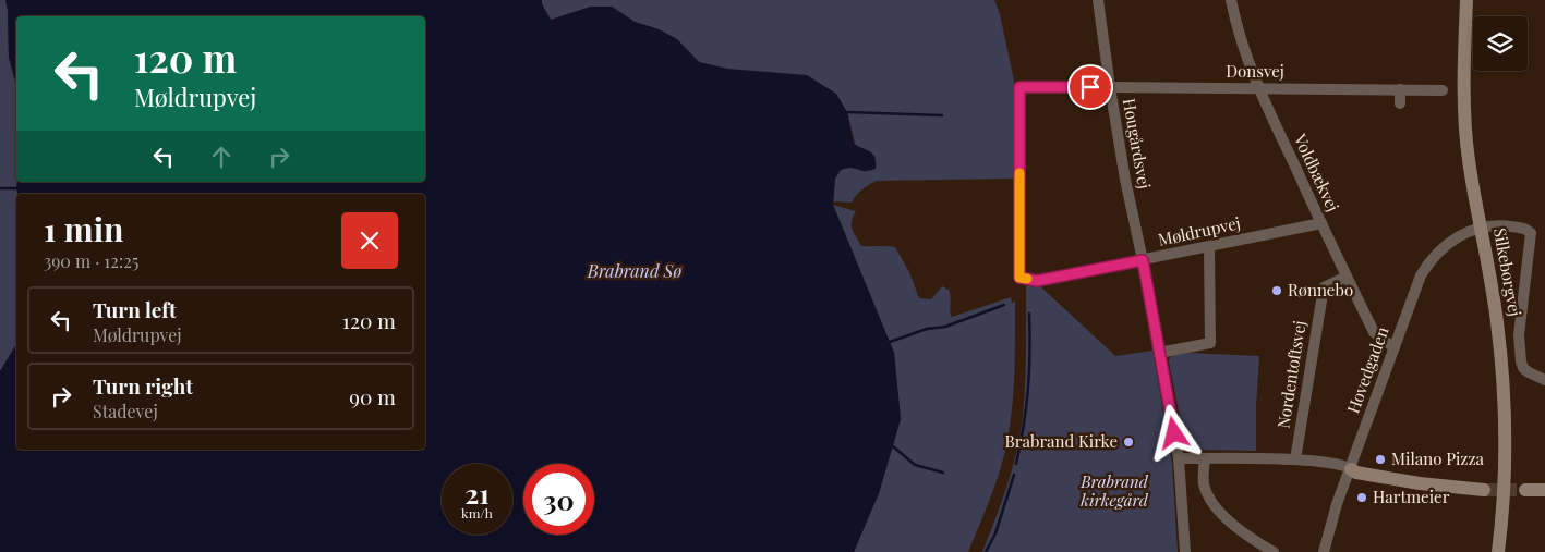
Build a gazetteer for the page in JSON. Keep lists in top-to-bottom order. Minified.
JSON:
{"streets":{"main road":["Silkeborgvej"],"street":["Donsvej","Hougårdsvej","Voldbækvej","Møldrupvej","Hovedgaden","Nordentoftsvej"]},"crossings":[["Donsvej","Hougårdsvej"],["Donsvej","Voldbækvej"],["Hougårdsvej","Møldrupvej"],["Voldbækvej","Møldrupvej"],["Voldbækvej","Hovedgaden"],["Voldbækvej","Nordentoftsvej"],["Silkeborgvej","Hovedgaden"]],"water":["Brabrand Sø"],"parks":["Brabrand kirkegård"],"places":["Rønnebo","Brabrand Kirke","Milano Pizza","Hartmeier"],"page":{"turn":["120 m","Møldrupvej"],"heading":["1 min","390 m · 12:25"],"list":[{"name":"Turn left","note":"Møldrupvej","value":"120 m"},{"name":"Turn right","note":"Stadevej","value":"90 m"}],"speed":"21 km/h","limit":"30"}}
